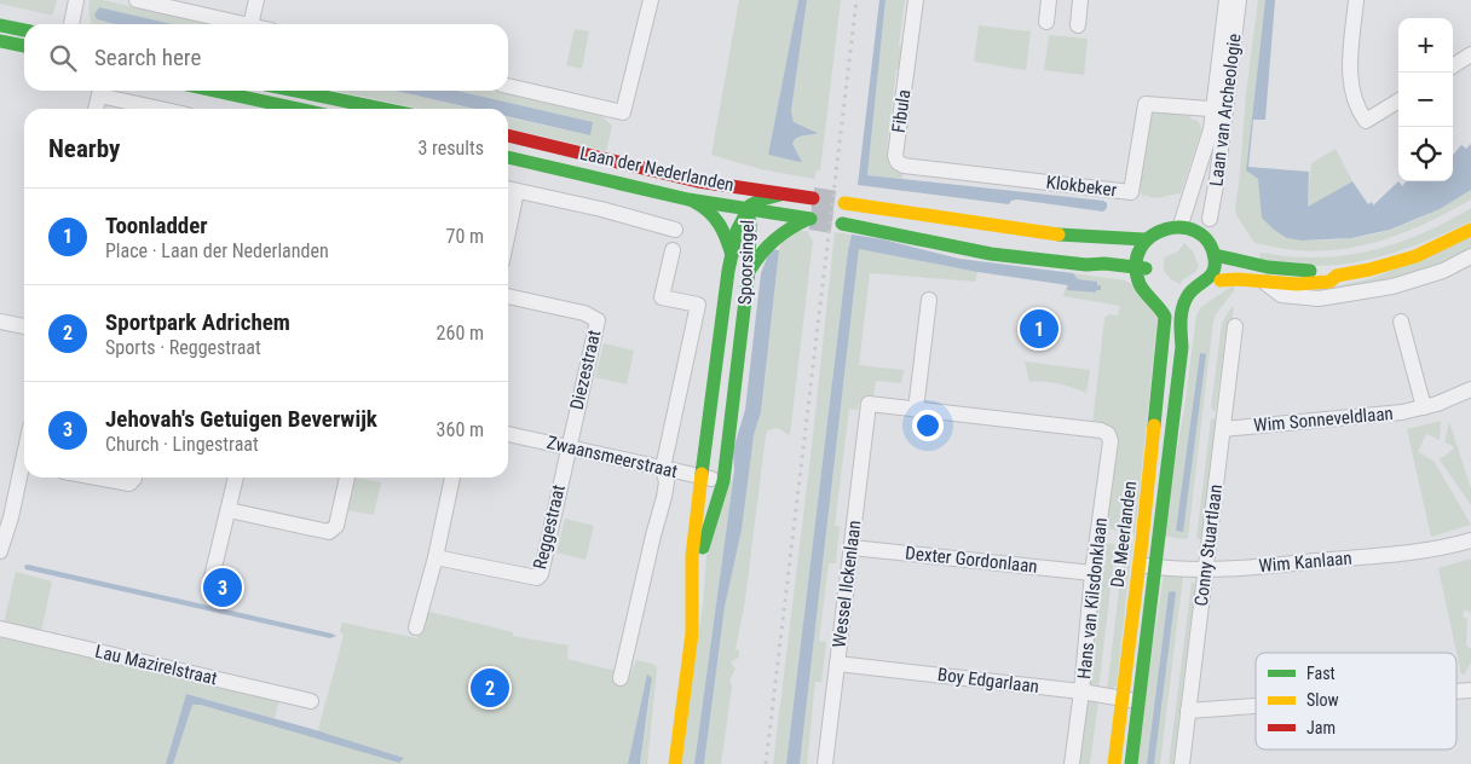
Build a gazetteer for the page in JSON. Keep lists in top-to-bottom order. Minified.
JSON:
{"streets":{"main road":["Laan der Nederlanden","Spoorsingel","De Meerlanden"],"street":["Laan van Archeologie","Fibula","Klokbeker","Diezestraat","Wim Sonneveldlaan","Zwaansmeerstraat","Reggestraat","Conny Stuartlaan","Dexter Gordonlaan","Wim Kanlaan","Wessel Ilckenlaan","Hans van Kilsdonklaan","Lau Mazirelstraat","Boy Edgarlaan"]},"crossings":[["Laan van Archeologie","Klokbeker"],["Fibula","Klokbeker"],["Laan der Nederlanden","Spoorsingel"],["Spoorsingel","Zwaansmeerstraat"],["Diezestraat","Zwaansmeerstraat"],["Diezestraat","Reggestraat"],["Wim Sonneveldlaan","Conny Stuartlaan"],["Zwaansmeerstraat","Reggestraat"],["De Meerlanden","Wim Kanlaan"],["De Meerlanden","Boy Edgarlaan"],["Conny Stuartlaan","Wim Kanlaan"],["Dexter Gordonlaan","Wessel Ilckenlaan"],["Dexter Gordonlaan","Hans van Kilsdonklaan"],["Wessel Ilckenlaan","Hans van Kilsdonklaan"],["Wessel Ilckenlaan","Boy Edgarlaan"],["Hans van Kilsdonklaan","Boy Edgarlaan"]],"legend":["Fast","Slow","Jam"],"page":{"map_buttons":["+","−"],"search":"Search here","heading":["Nearby","3 results"],"list":[{"mark":"1","name":"Toonladder","note":"Place · Laan der Nederlanden","value":"70 m"},{"mark":"2","name":"Sportpark Adrichem","note":"Sports · Reggestraat","value":"260 m"},{"mark":"3","name":"Jehovah's Getuigen Beverwijk","note":"Church · Lingestraat","value":"360 m"}],"pins":["1","3","2"]}}
